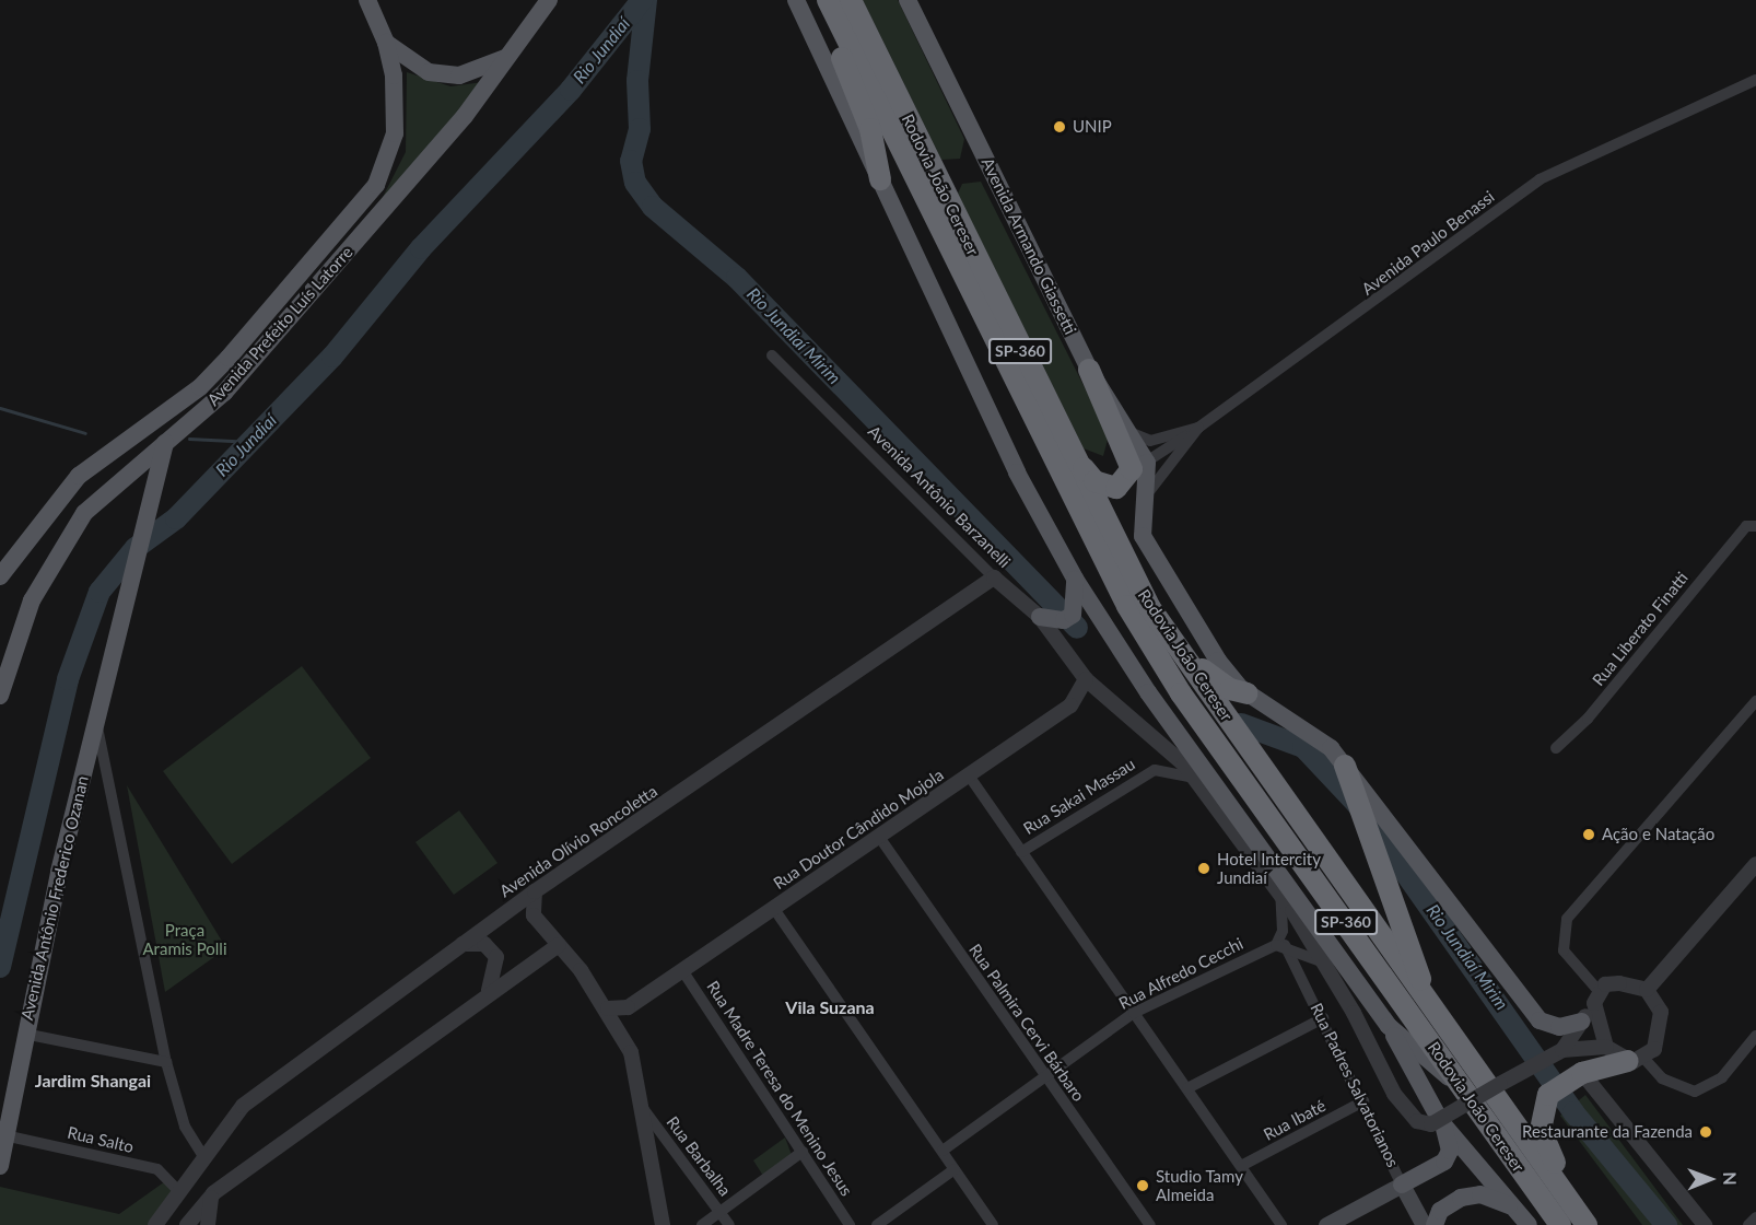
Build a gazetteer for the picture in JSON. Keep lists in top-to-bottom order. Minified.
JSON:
{"streets":{"highway":["Rodovia João Cereser","SP-360"],"main road":["Avenida Armando Giassetti","Avenida Prefeito Luís Latorre","Avenida Antônio Frederico Ozanan","Rua Padres Salvatorianos"],"street":["Avenida Paulo Benassi","Avenida Antônio Barzanelli","Rua Liberato Finatti","Rua Sakai Massau","Rua Doutor Cândido Mojola","Avenida Olívio Roncoletta","Rua Alfredo Cecchi","Rua Palmira Cervi Bárbaro","Rua Madre Teresa do Menino Jesus","Rua Ibaté","Rua Salto","Rua Barbalha"]},"crossings":[["Avenida Paulo Benassi","Avenida Armando Giassetti"],["Avenida Prefeito Luís Latorre","Avenida Antônio Frederico Ozanan"],["Avenida Antônio Barzanelli","Rua Sakai Massau"],["Avenida Antônio Barzanelli","Rua Doutor Cândido Mojola"],["Avenida Antônio Barzanelli","Avenida Olívio Roncoletta"],["Rua Doutor Cândido Mojola","Rua Palmira Cervi Bárbaro"],["Rua Doutor Cândido Mojola","Rua Madre Teresa do Menino Jesus"],["Avenida Olívio Roncoletta","Rua Salto"],["Avenida Antônio Frederico Ozanan","Rua Salto"],["Rua Alfredo Cecchi","Rua Palmira Cervi Bárbaro"],["Rua Alfredo Cecchi","Rua Padres Salvatorianos"],["Rua Padres Salvatorianos","Rua Ibaté"]],"districts":["Vila Suzana","Jardim Shangai"],"water":["Rio Jundiaí","Rio Jundiaí Mirim"],"parks":["Praça Aramis Polli"],"places":["UNIP","Ação e Natação","Hotel Intercity Jundiaí","Restaurante da Fazenda","Studio Tamy Almeida"],"north":"right"}
